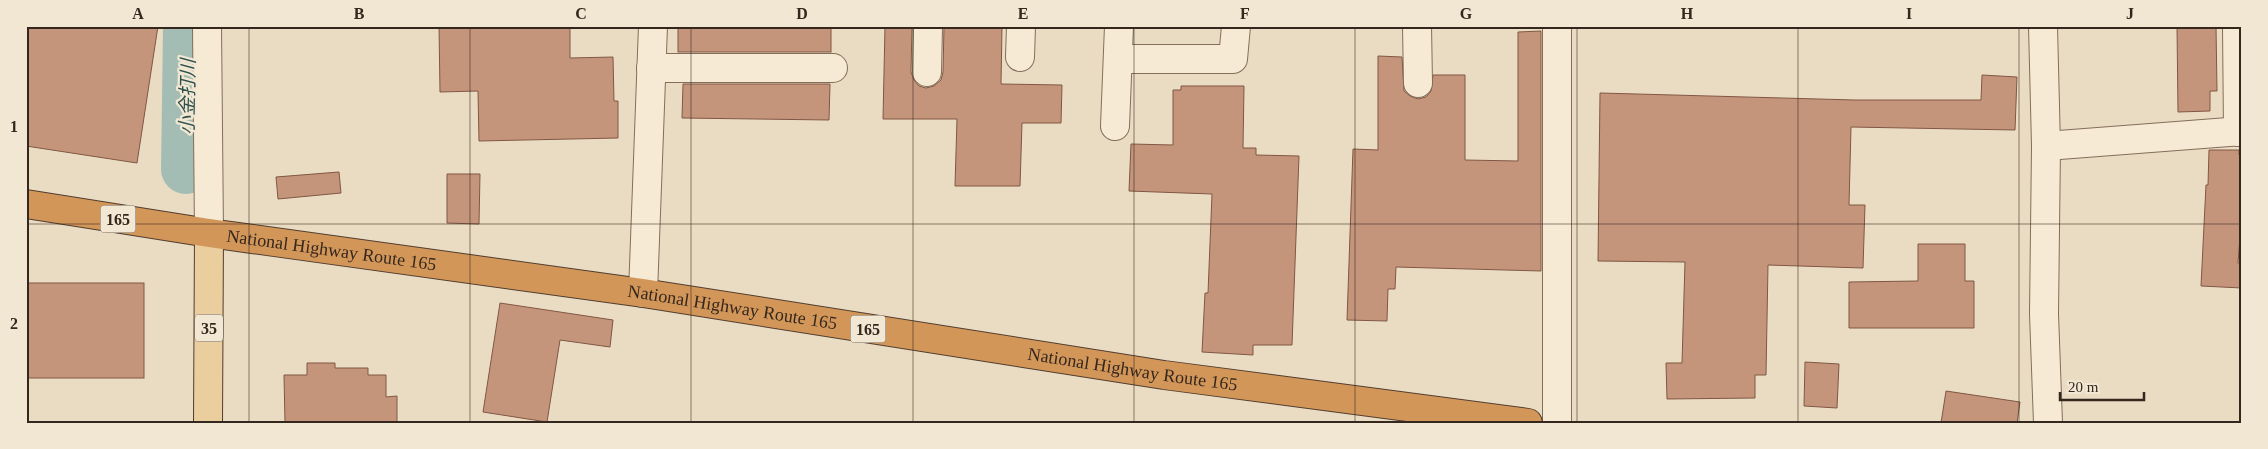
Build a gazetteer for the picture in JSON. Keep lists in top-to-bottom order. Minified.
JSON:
{"streets":{"highway":["165","National Highway Route 165"],"main road":["35"]},"crossings":[["National Highway Route 165","35"]],"water":["小金打川"],"scale_bar":"20 m","grid":{"columns":["A","B","C","D","E","F","G","H","I","J"],"rows":["1","2"]}}
